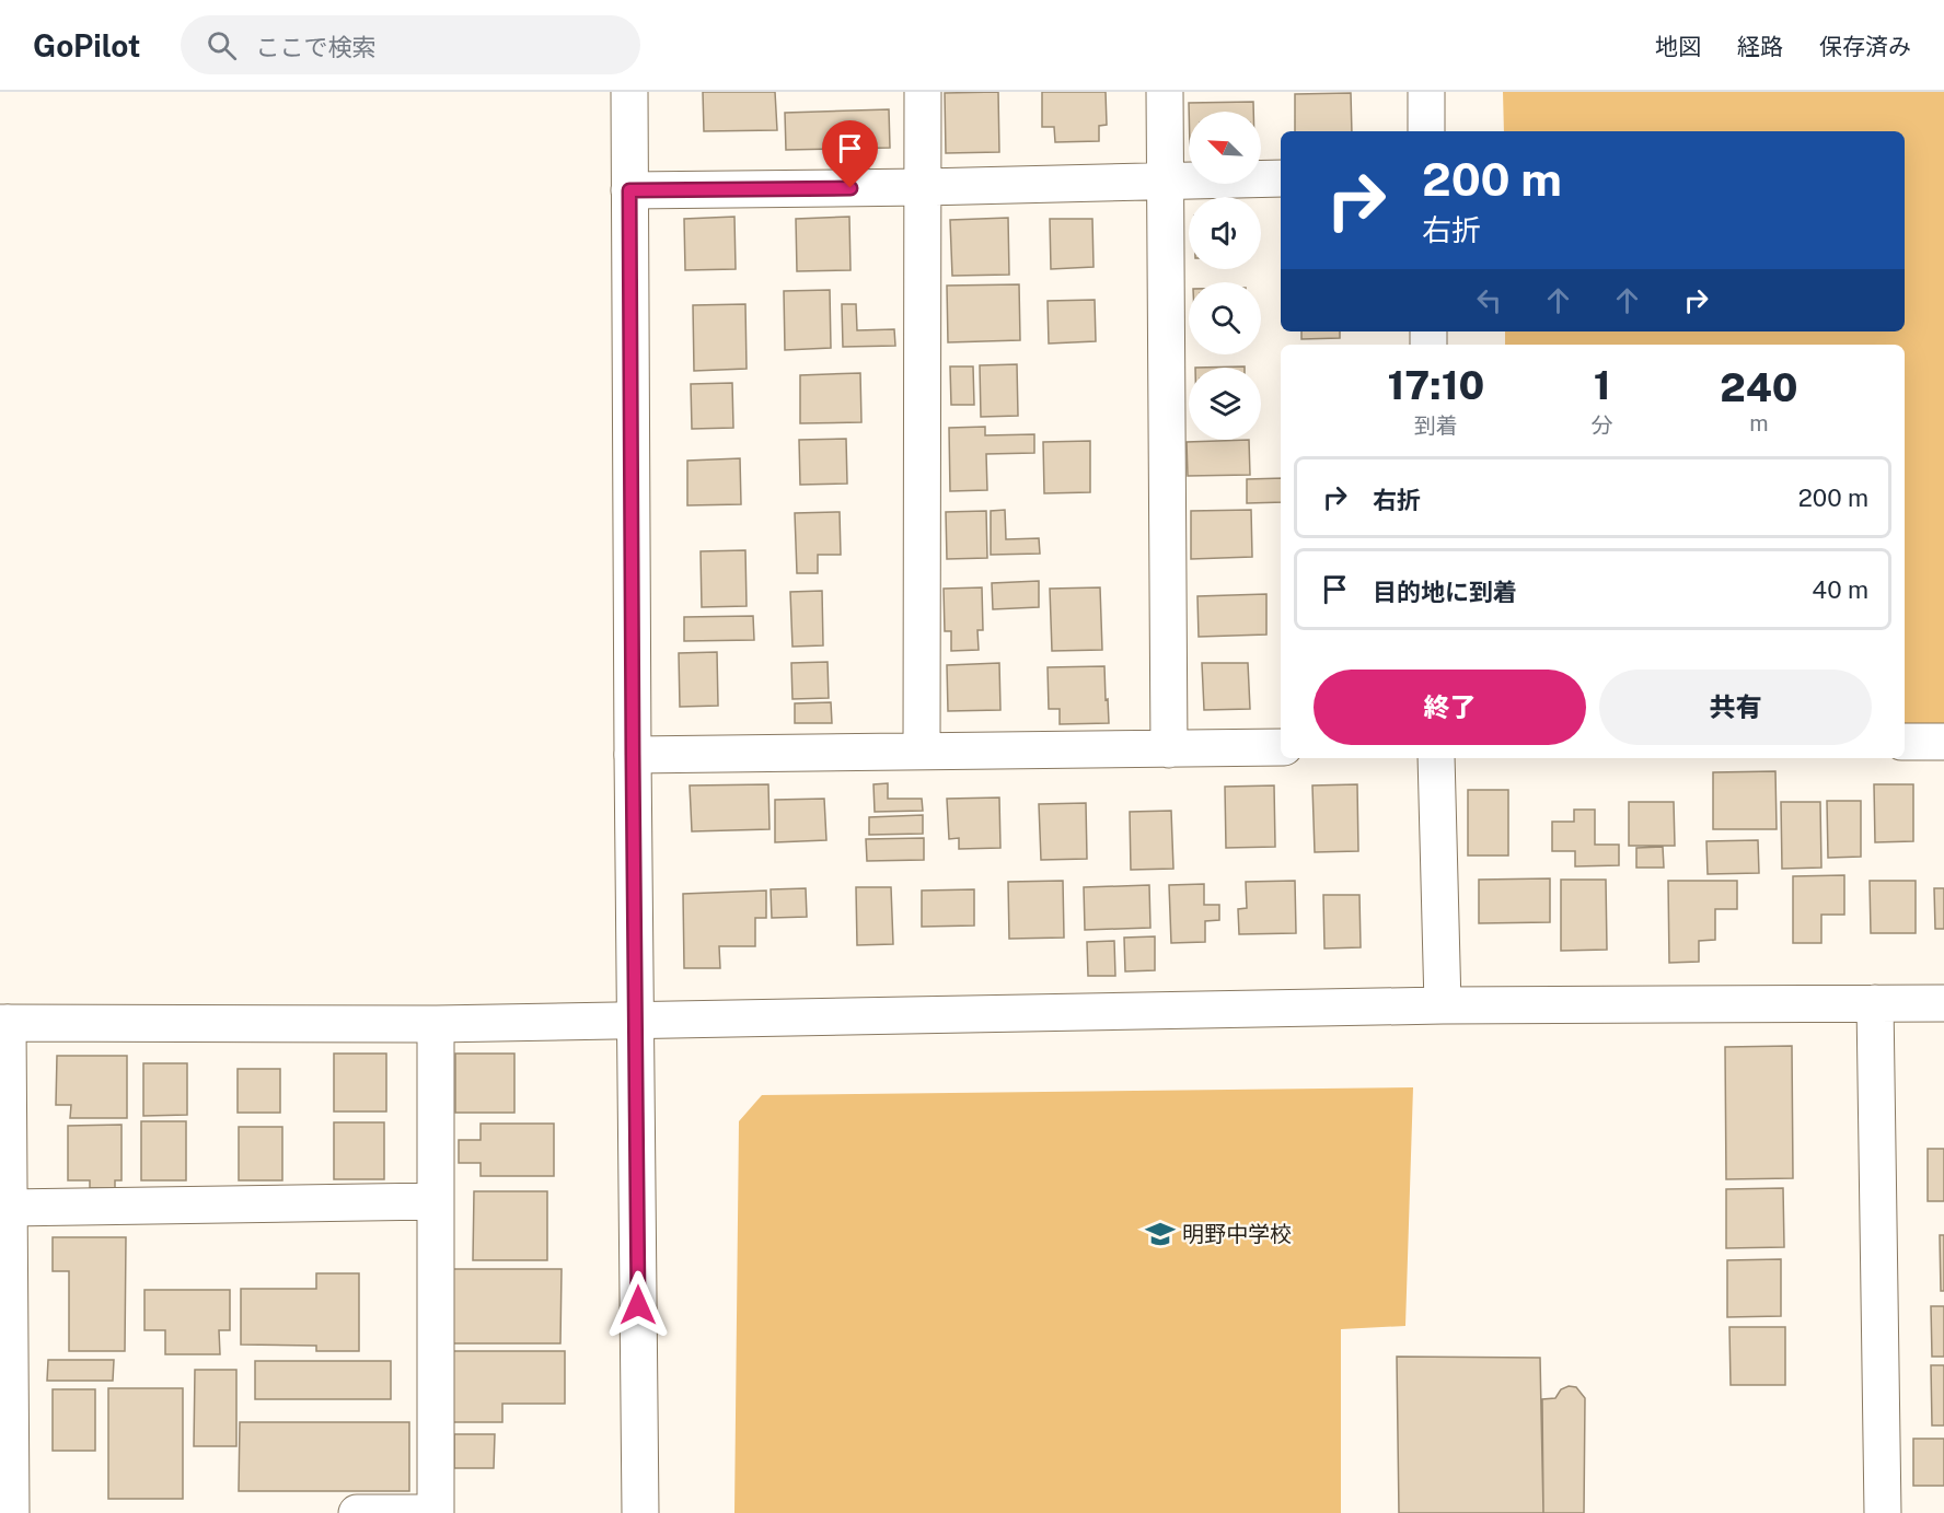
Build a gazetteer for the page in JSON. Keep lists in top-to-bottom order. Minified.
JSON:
{"places":{"school or university":["明野中学校"]},"north":"top left","page":{"header":"GoPilot","search":"ここで検索","nav":["地図","経路","保存済み"],"turn":["200 m","右折"],"eta":["17:10","到着","1","分","240","m"],"list":[{"name":"右折","value":"200 m"},{"name":"目的地に到着","value":"40 m"}],"buttons":["終了","共有"]}}
